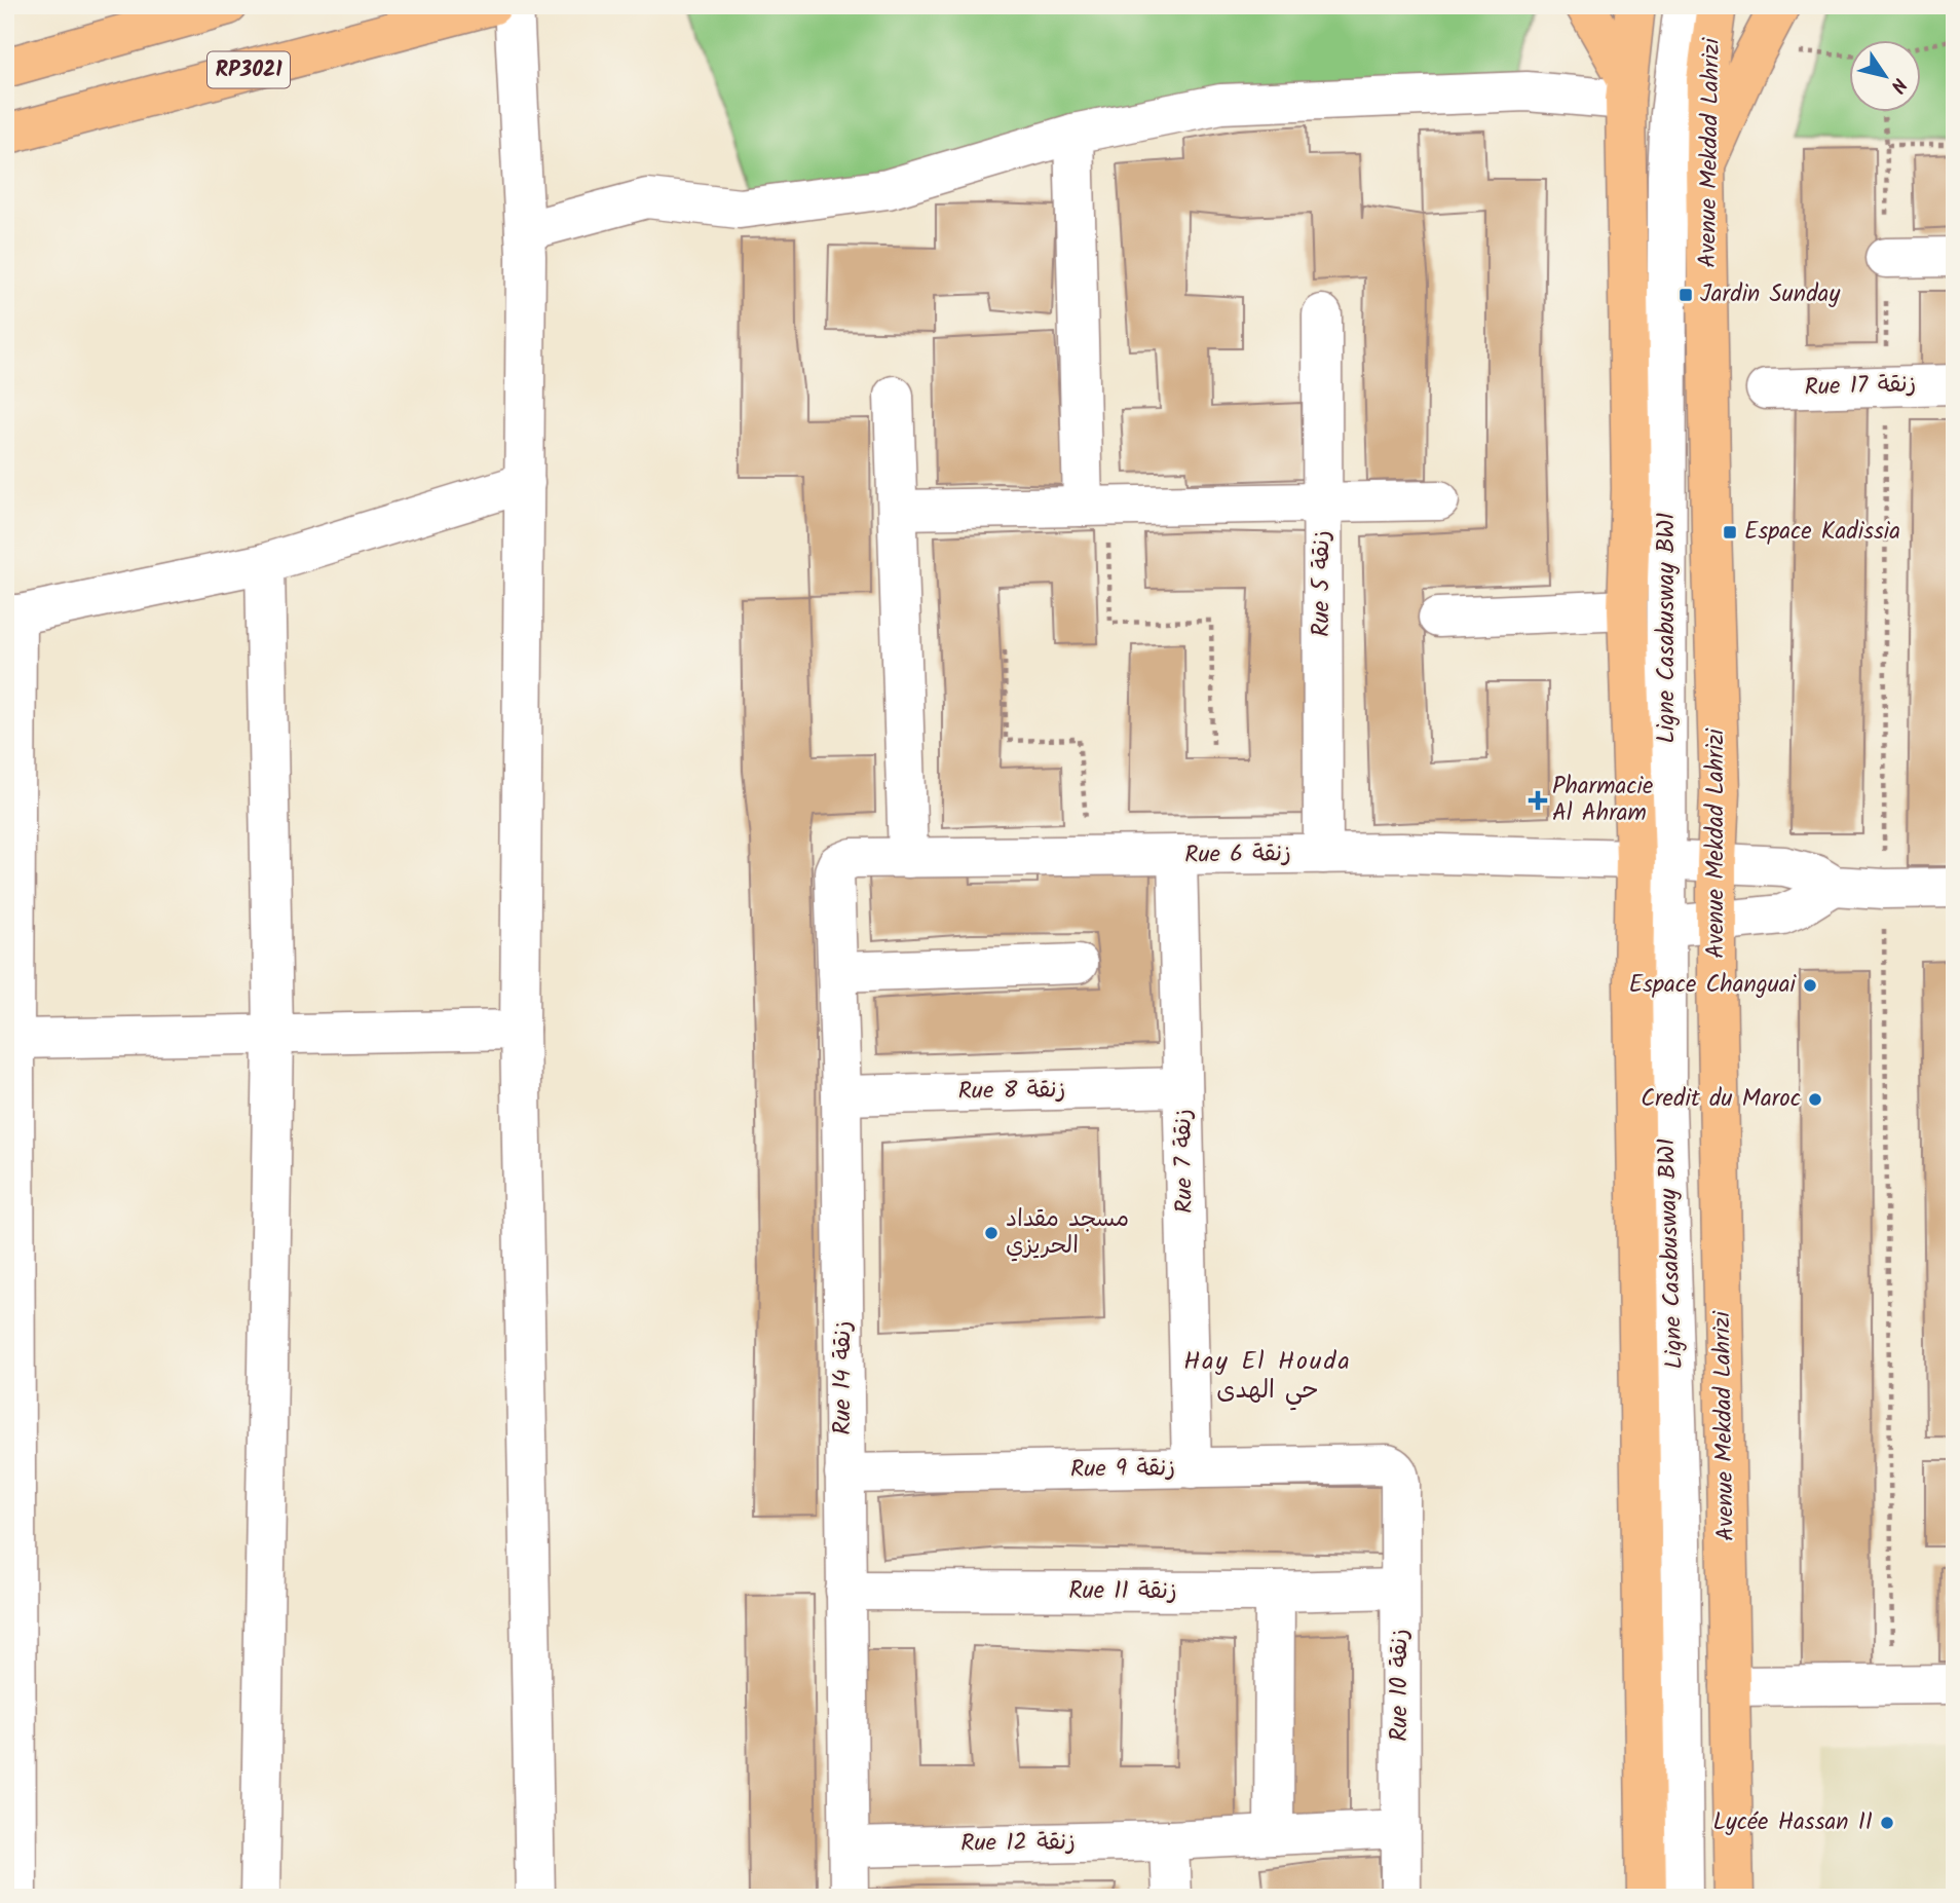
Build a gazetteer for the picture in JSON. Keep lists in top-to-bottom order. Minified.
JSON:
{"streets":{"main road":["RP3021","Avenue Mekdad Lahrizi"],"street":["Rue 17 زنقة","Rue 5 زنقة","Ligne Casabusway BW1","Rue 6 زنقة","Rue 8 زنقة","Rue 7 زنقة","Rue 14 زنقة","Rue 9 زنقة","Rue 11 زنقة","Rue 10 زنقة","Rue 12 زنقة"]},"crossings":[["Rue 5 زنقة","Rue 6 زنقة"],["Ligne Casabusway BW1","Rue 6 زنقة"],["Rue 6 زنقة","Rue 7 زنقة"],["Rue 6 زنقة","Rue 14 زنقة"],["Rue 8 زنقة","Rue 7 زنقة"],["Rue 8 زنقة","Rue 14 زنقة"],["Rue 7 زنقة","Rue 9 زنقة"],["Rue 14 زنقة","Rue 9 زنقة"],["Rue 14 زنقة","Rue 11 زنقة"],["Rue 14 زنقة","Rue 12 زنقة"],["Rue 9 زنقة","Rue 10 زنقة"],["Rue 11 زنقة","Rue 10 زنقة"],["Rue 10 زنقة","Rue 12 زنقة"]],"districts":["Hay El Houda حي الهدى"],"places":{"transit":["Jardin Sunday","Espace Kadissia"],"health":["Pharmacie Al Ahram"],"other":["Espace Changuai","Credit du Maroc","مسجد مقداد الحريزي","Lycée Hassan II"]},"north":"bottom right"}
